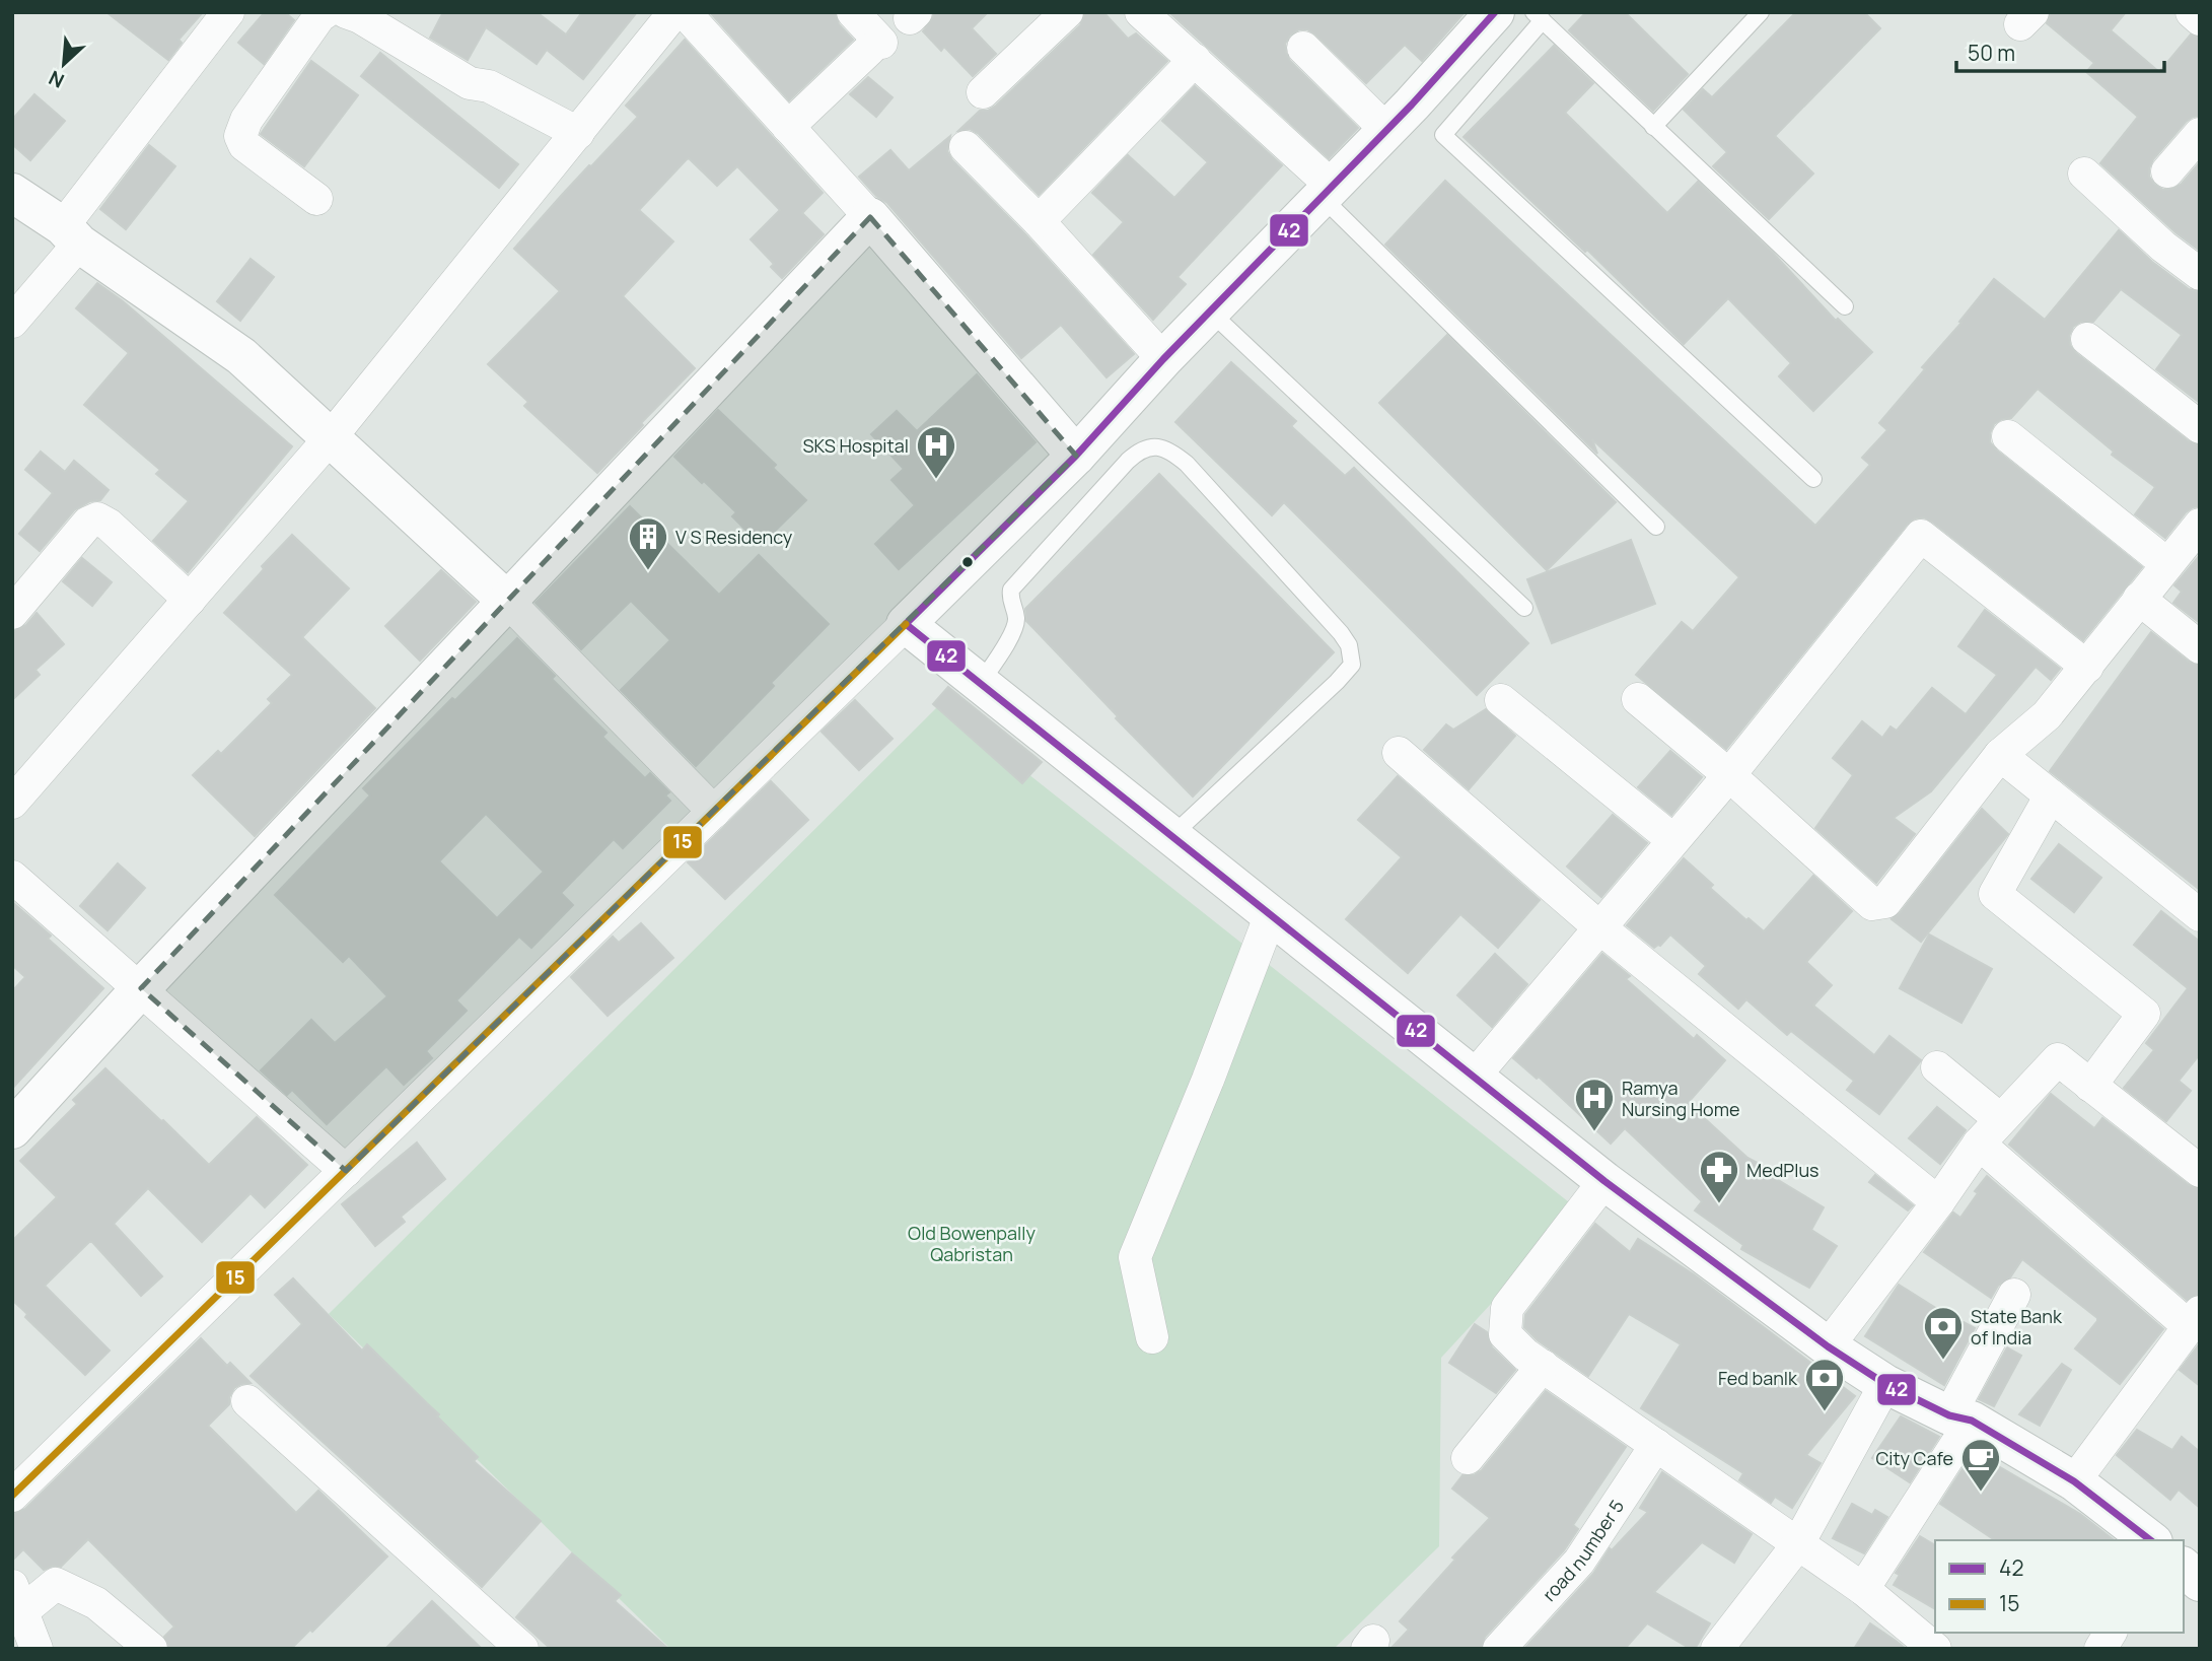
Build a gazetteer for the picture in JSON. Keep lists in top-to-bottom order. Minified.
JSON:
{"streets":{"street":["road number 5"]},"parks":["Old Bowenpally Qabristan"],"places":{"hospital":["SKS Hospital","Ramya Nursing Home"],"building":["V S Residency"],"pharmacy":["MedPlus"],"bank":["State Bank of India","Fed banlk"],"cafe":["City Cafe"]},"lines":["transit line 42","transit line 15"],"legend":["42","15"],"scale_bar":"50 m","north":"bottom left"}
